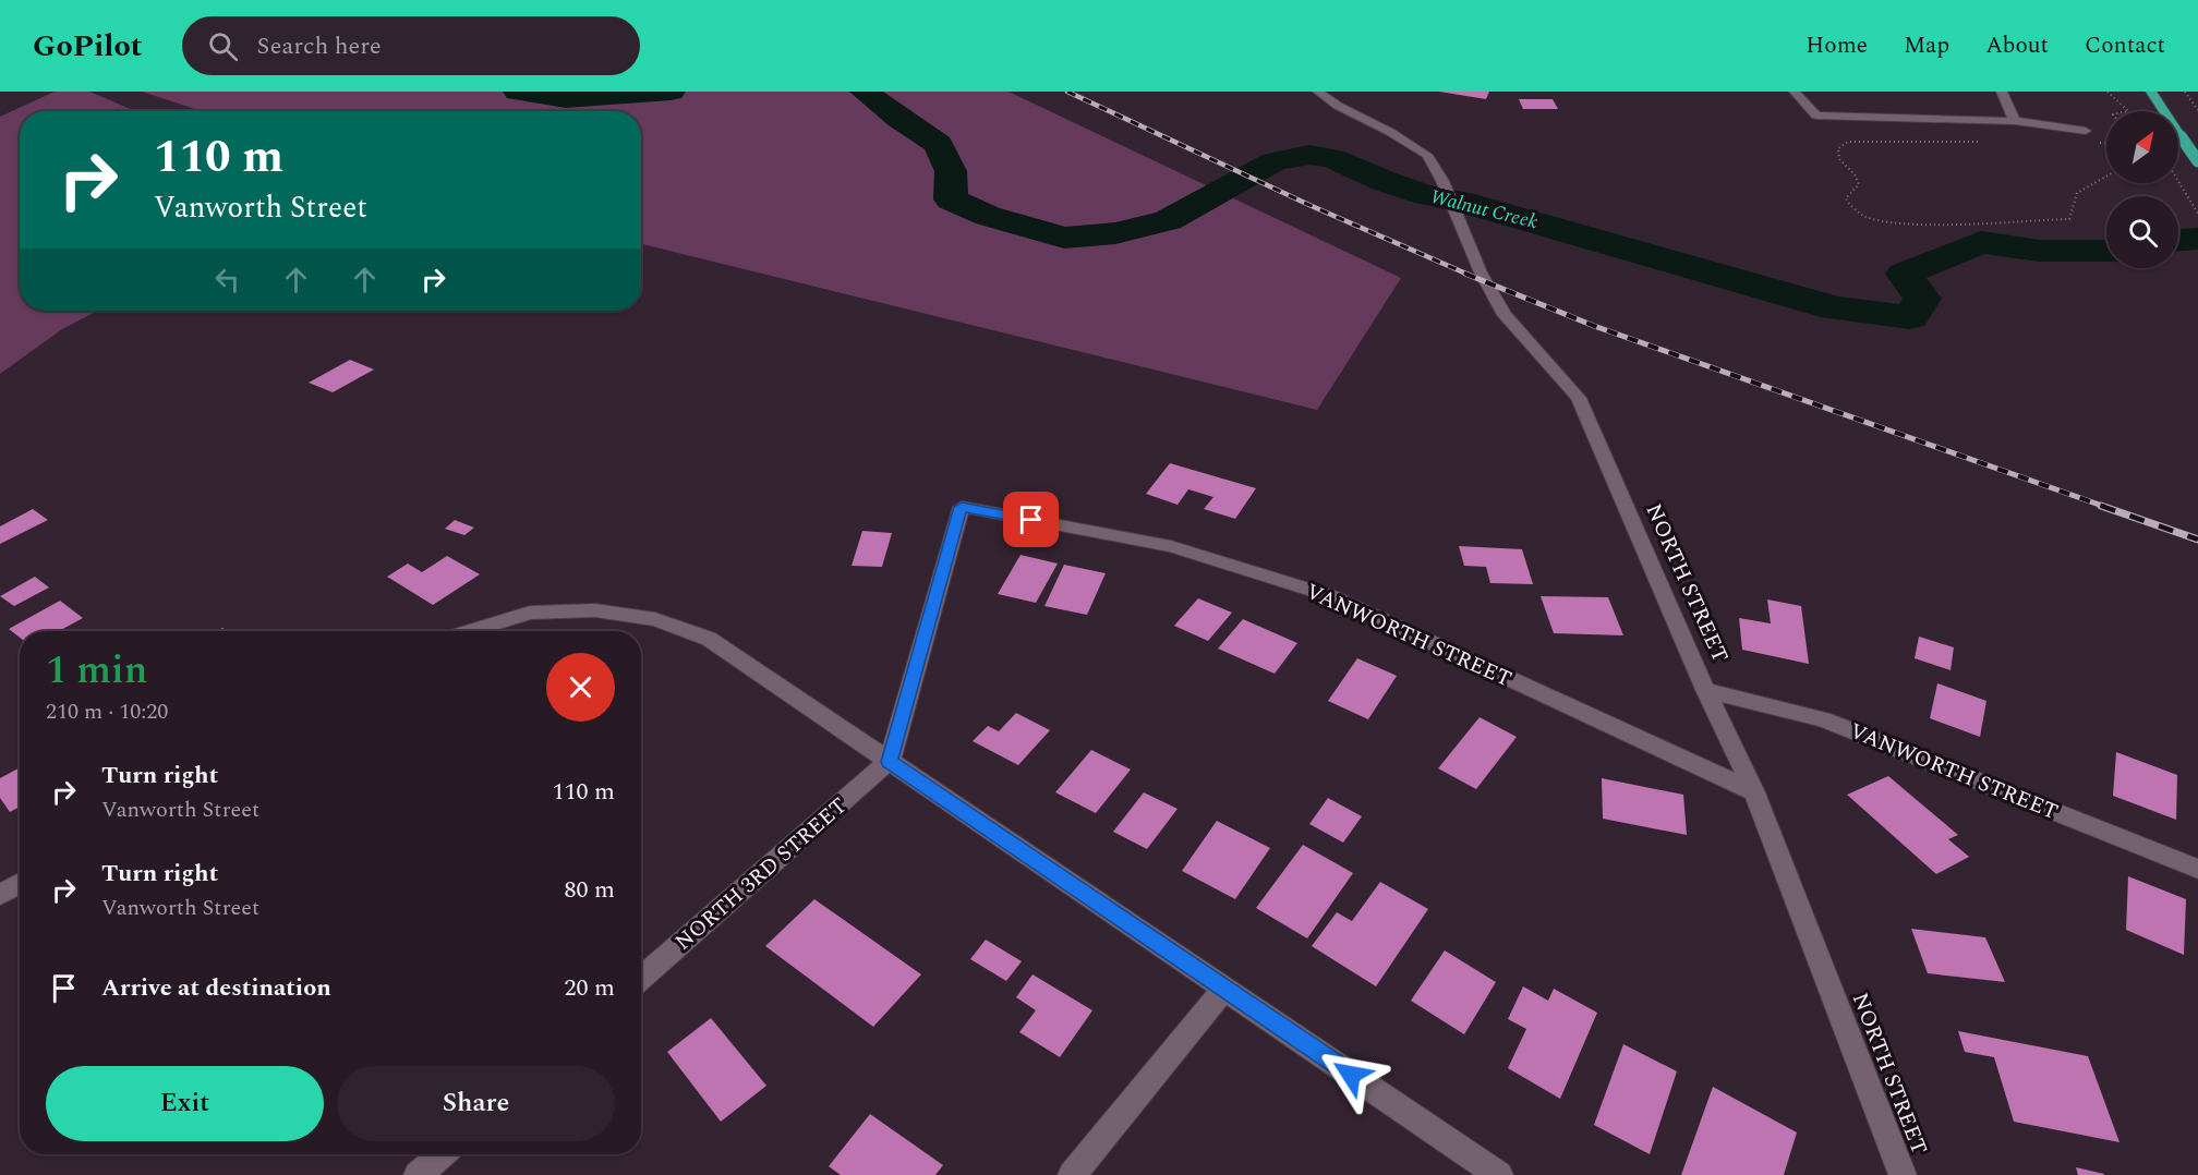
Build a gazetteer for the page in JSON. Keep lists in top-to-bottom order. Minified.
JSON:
{"streets":{"street":["NORTH STREET","VANWORTH STREET","NORTH 3RD STREET"]},"crossings":[["NORTH STREET","VANWORTH STREET"],["VANWORTH STREET","NORTH 3RD STREET"]],"water":["Walnut Creek"],"north":"top right","page":{"header":"GoPilot","search":"Search here","nav":["Home","Map","About","Contact"],"turn":["110 m","Vanworth Street"],"heading":["1 min","210 m · 10:20"],"list":[{"name":"Turn right","note":"Vanworth Street","value":"110 m"},{"name":"Turn right","note":"Vanworth Street","value":"80 m"},{"name":"Arrive at destination","value":"20 m"}],"buttons":["Exit","Share"]}}
